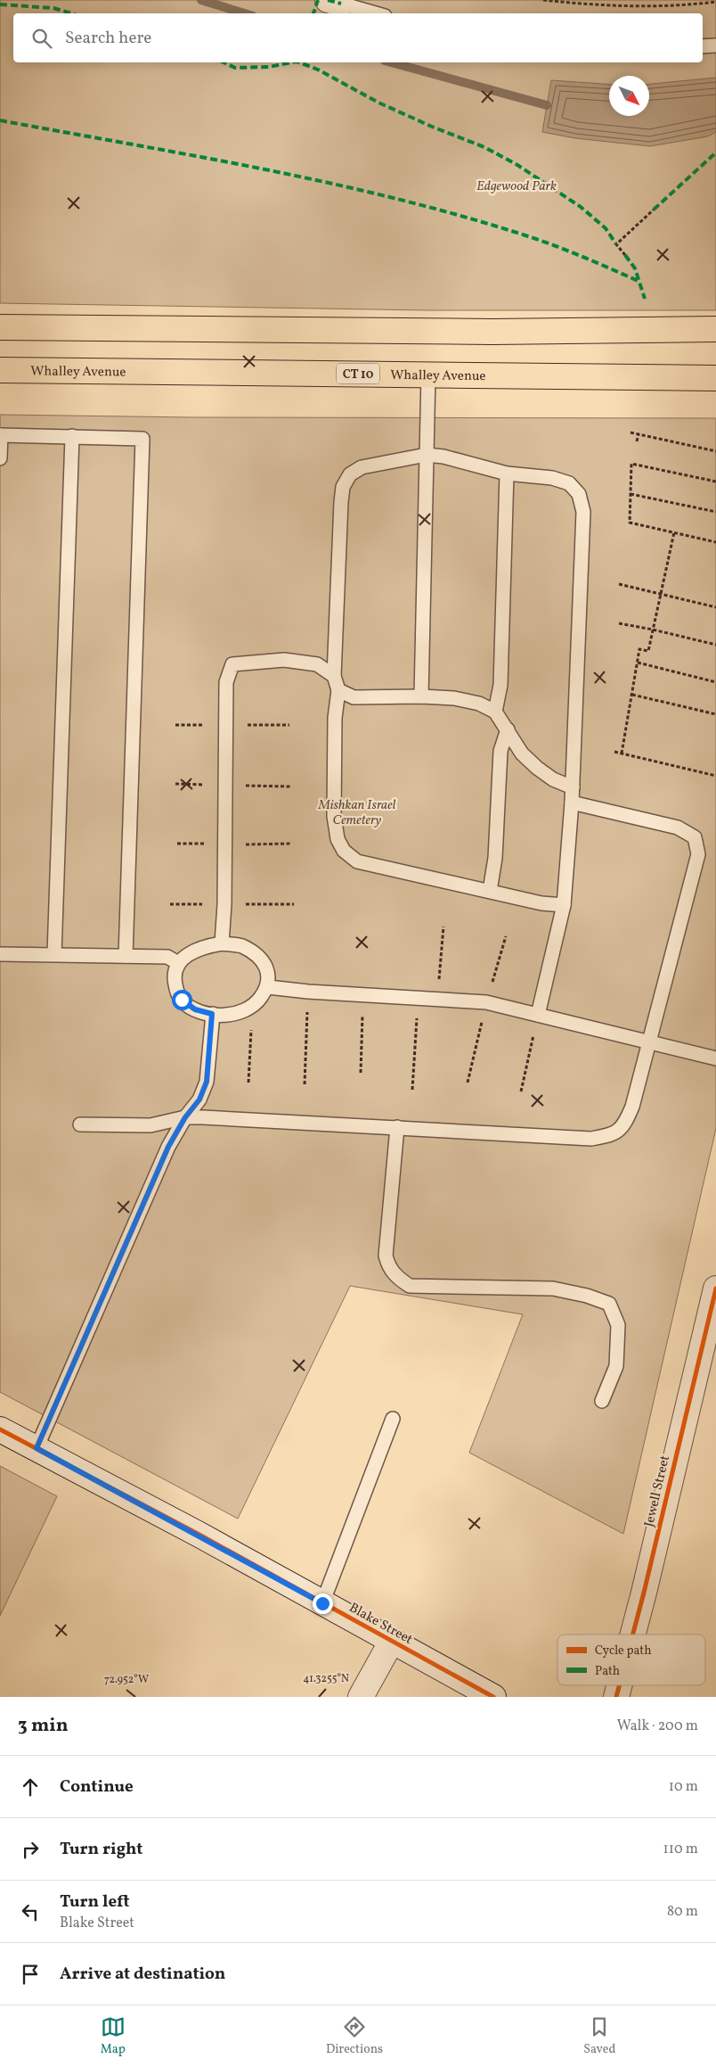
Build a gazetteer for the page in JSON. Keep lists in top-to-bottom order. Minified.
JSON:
{"streets":{"main road":["Whalley Avenue","CT 10"],"street":["Jewell Street","Blake Street"]},"parks":["Edgewood Park","Mishkan Israel Cemetery"],"legend":["Cycle path","Path"],"north":"bottom right","page":{"search":"Search here","heading":["3 min","Walk · 200 m"],"list":[["Continue","10 m"],["Turn right","110 m"],["Turn left","Blake Street","80 m"],"Arrive at destination"],"nav":["Map","Directions","Saved"]},"coordinates":["41.3255°N","72.952°W"]}
